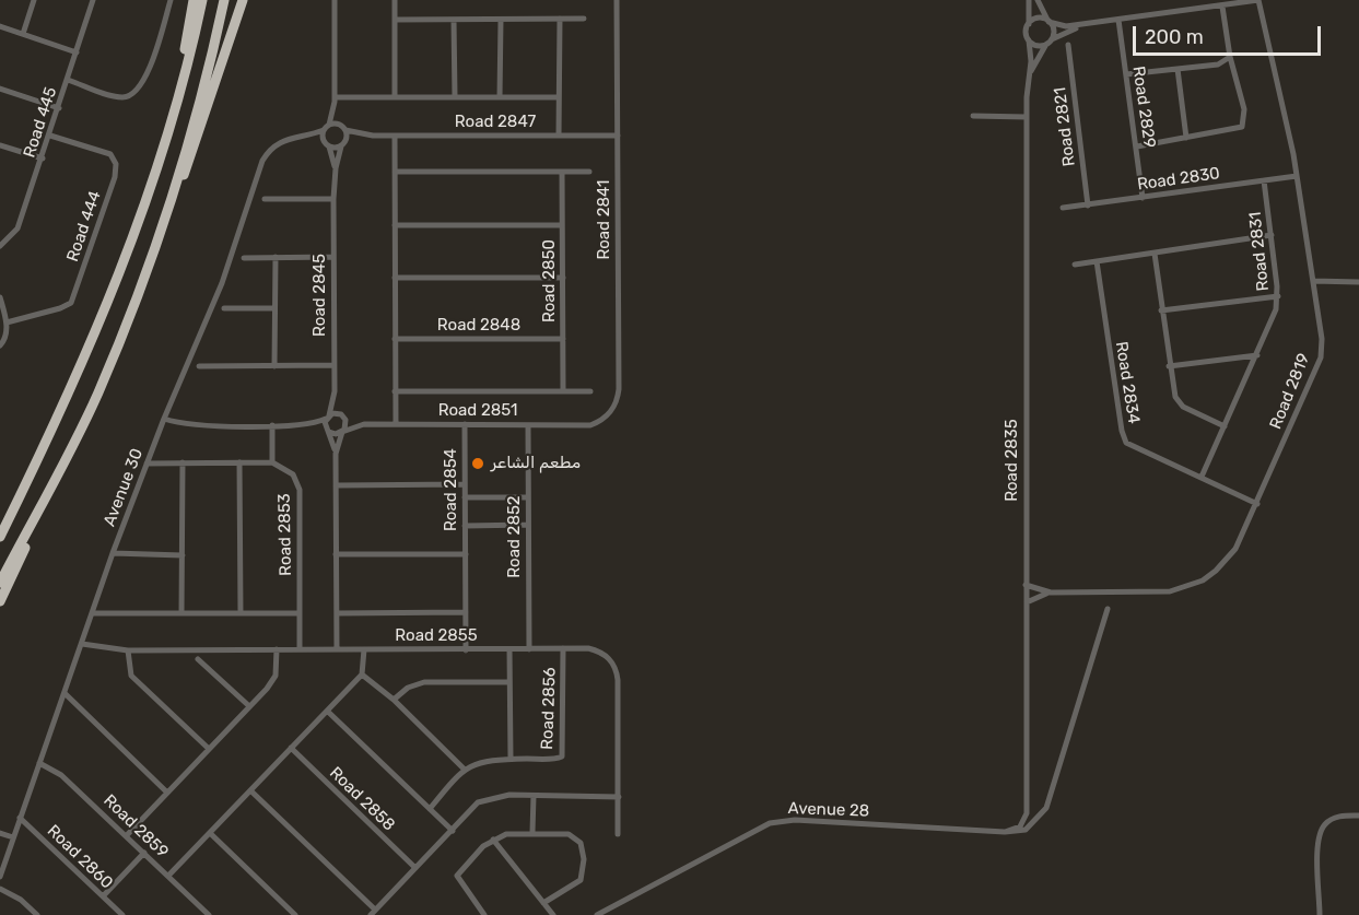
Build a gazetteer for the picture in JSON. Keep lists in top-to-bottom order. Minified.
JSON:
{"streets":{"street":["Road 2829","Road 445","Road 2847","Road 2821","Road 2830","Road 2841","Road 444","Road 2831","Road 2850","Road 2845","Road 2848","Road 2834","Road 2819","Road 2851","Road 2835","Avenue 30","Road 2854","Road 2853","Road 2852","Road 2855","Road 2856","Road 2858","Avenue 28","Road 2859","Road 2860"]},"crossings":[["Road 2829","Road 2830"],["Road 445","Road 444"],["Road 2847","Road 2841"],["Road 2847","Road 2845"],["Road 2847","Avenue 30"],["Road 2821","Road 2830"],["Road 2830","Road 2831"],["Road 2830","Road 2819"],["Road 2841","Road 2851"],["Road 2831","Road 2834"],["Road 2850","Road 2848"],["Road 2845","Road 2851"],["Road 2845","Avenue 30"],["Road 2834","Road 2819"],["Road 2819","Road 2835"],["Road 2851","Road 2854"],["Road 2851","Road 2852"],["Road 2835","Avenue 28"],["Avenue 30","Road 2855"],["Avenue 30","Road 2859"],["Avenue 30","Road 2860"],["Road 2854","Road 2855"],["Road 2853","Road 2855"],["Road 2852","Road 2855"],["Road 2855","Road 2856"]],"places":["مطعم الشاعر"],"scale_bar":"200 m"}
